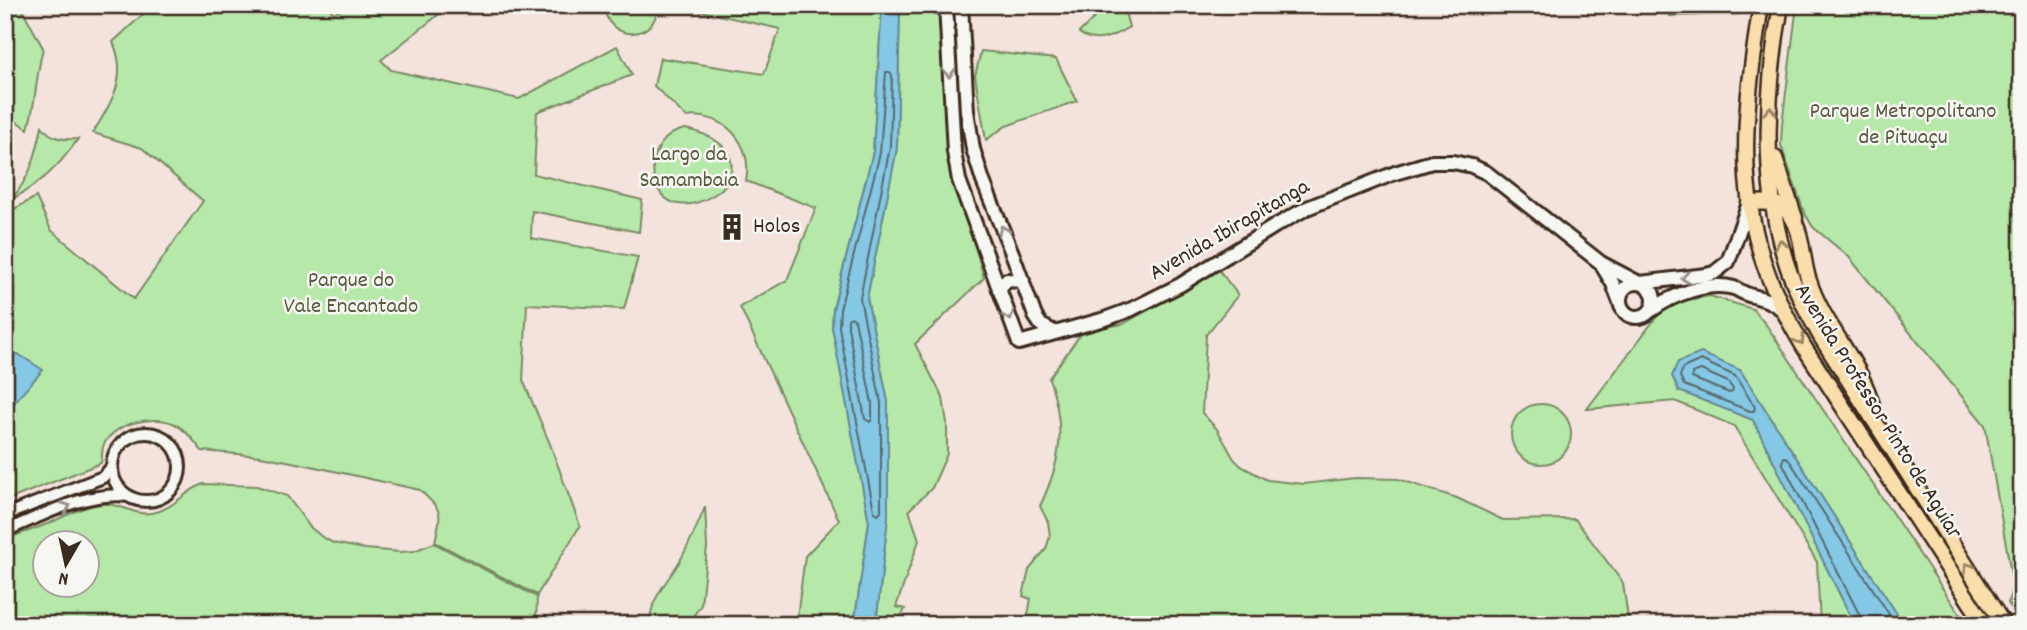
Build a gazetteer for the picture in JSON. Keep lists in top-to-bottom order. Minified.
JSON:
{"streets":{"main road":["Avenida Ibirapitanga","Avenida Professor Pinto de Aguiar"]},"parks":["Parque Metropolitano de Pituaçu","Largo da Samambaia","Parque do Vale Encantado"],"places":{"building":["Holos"]},"north":"bottom"}
